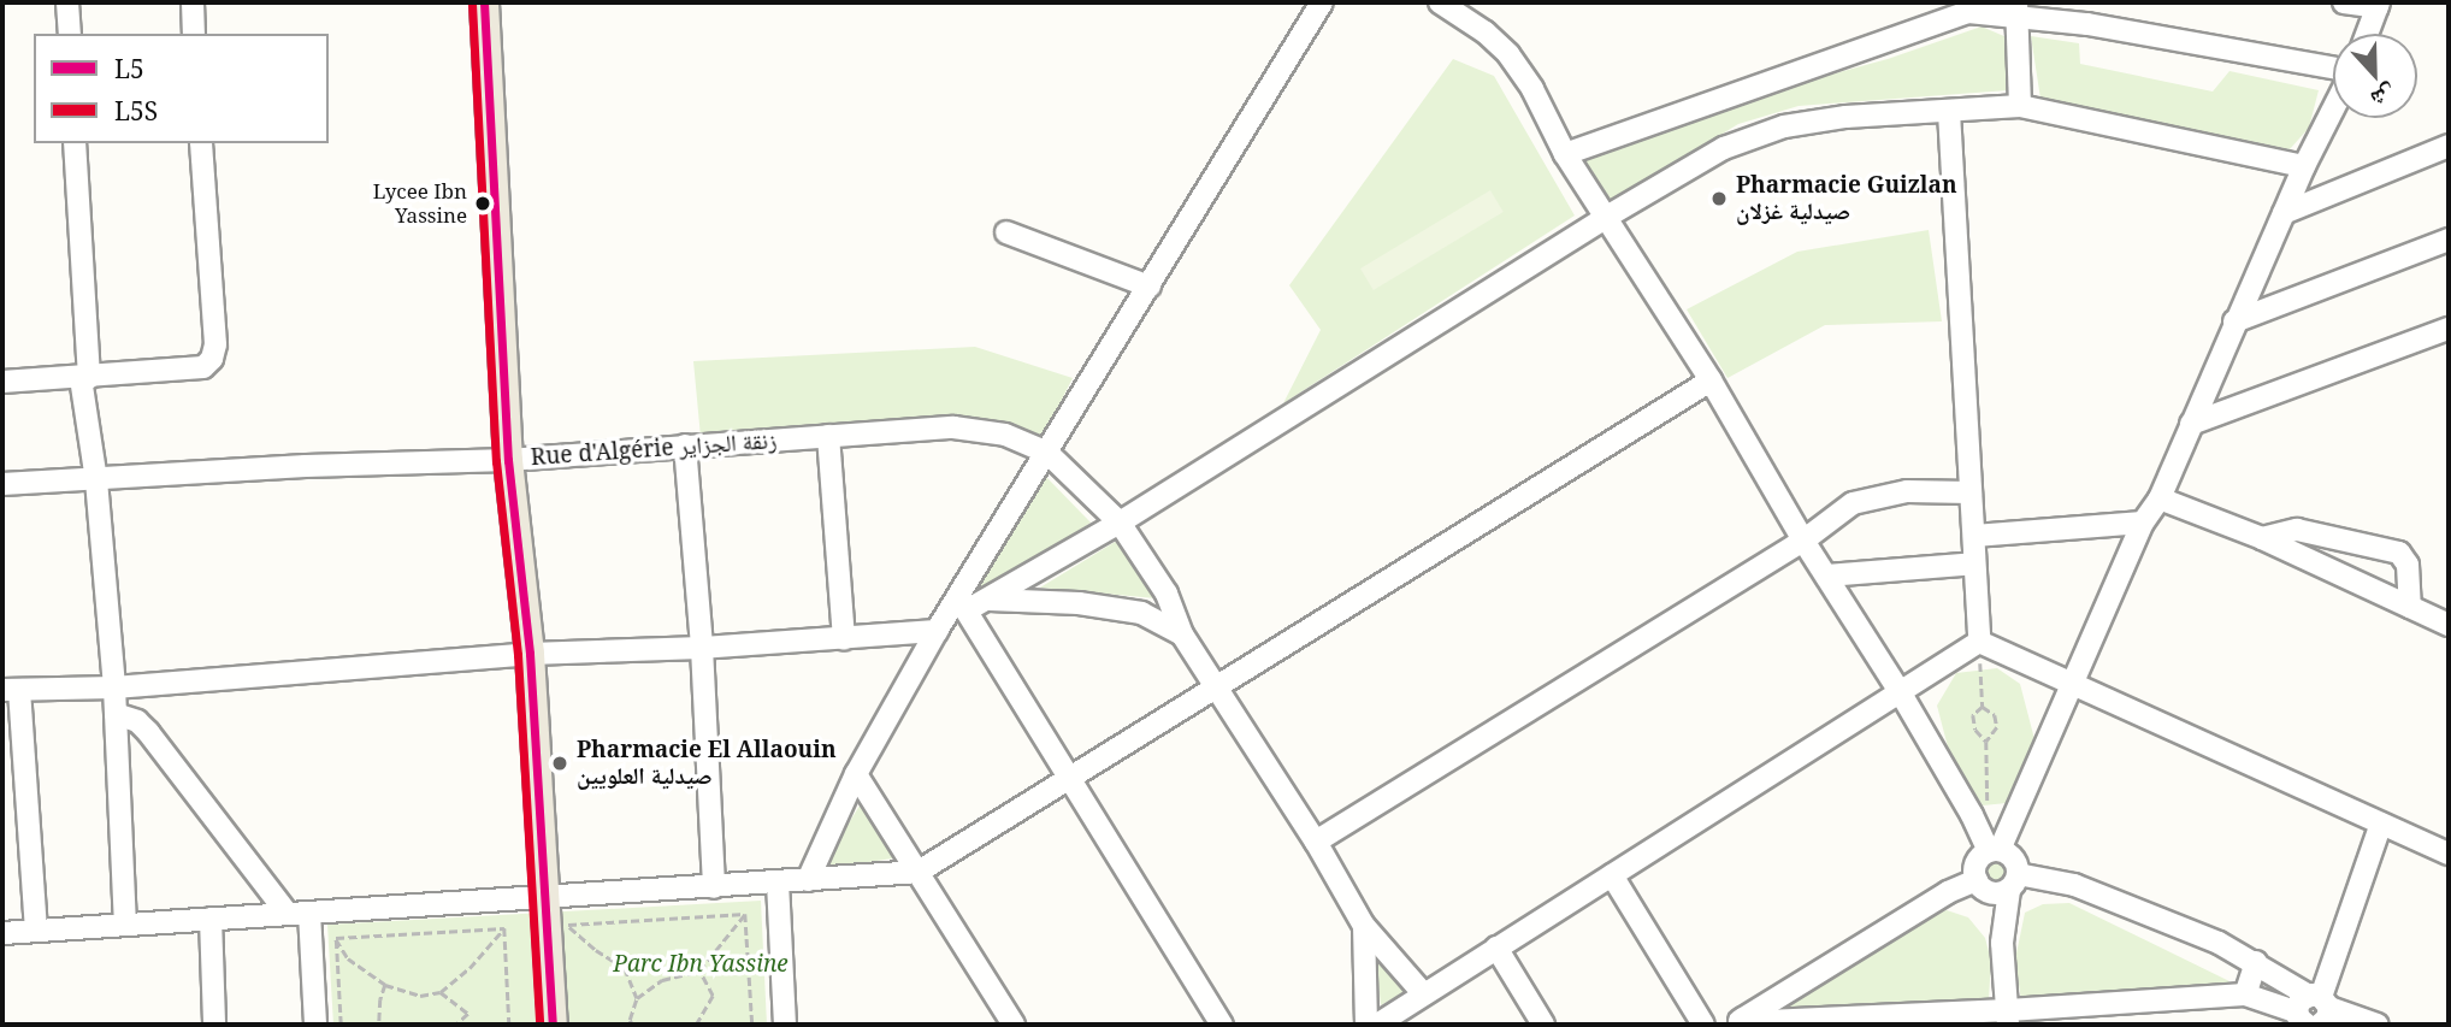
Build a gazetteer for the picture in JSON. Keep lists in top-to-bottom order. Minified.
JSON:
{"streets":{"street":["Rue d'Algérie زنقة الجزاير"]},"parks":["Parc Ibn Yassine"],"places":["Pharmacie Guizlan صيدلية غزلان","Lycee Ibn Yassine","Pharmacie El Allaouin صيدلية العلويين"],"lines":["transit line L5","transit line L5S"],"legend":["L5","L5S"],"north":"bottom"}
